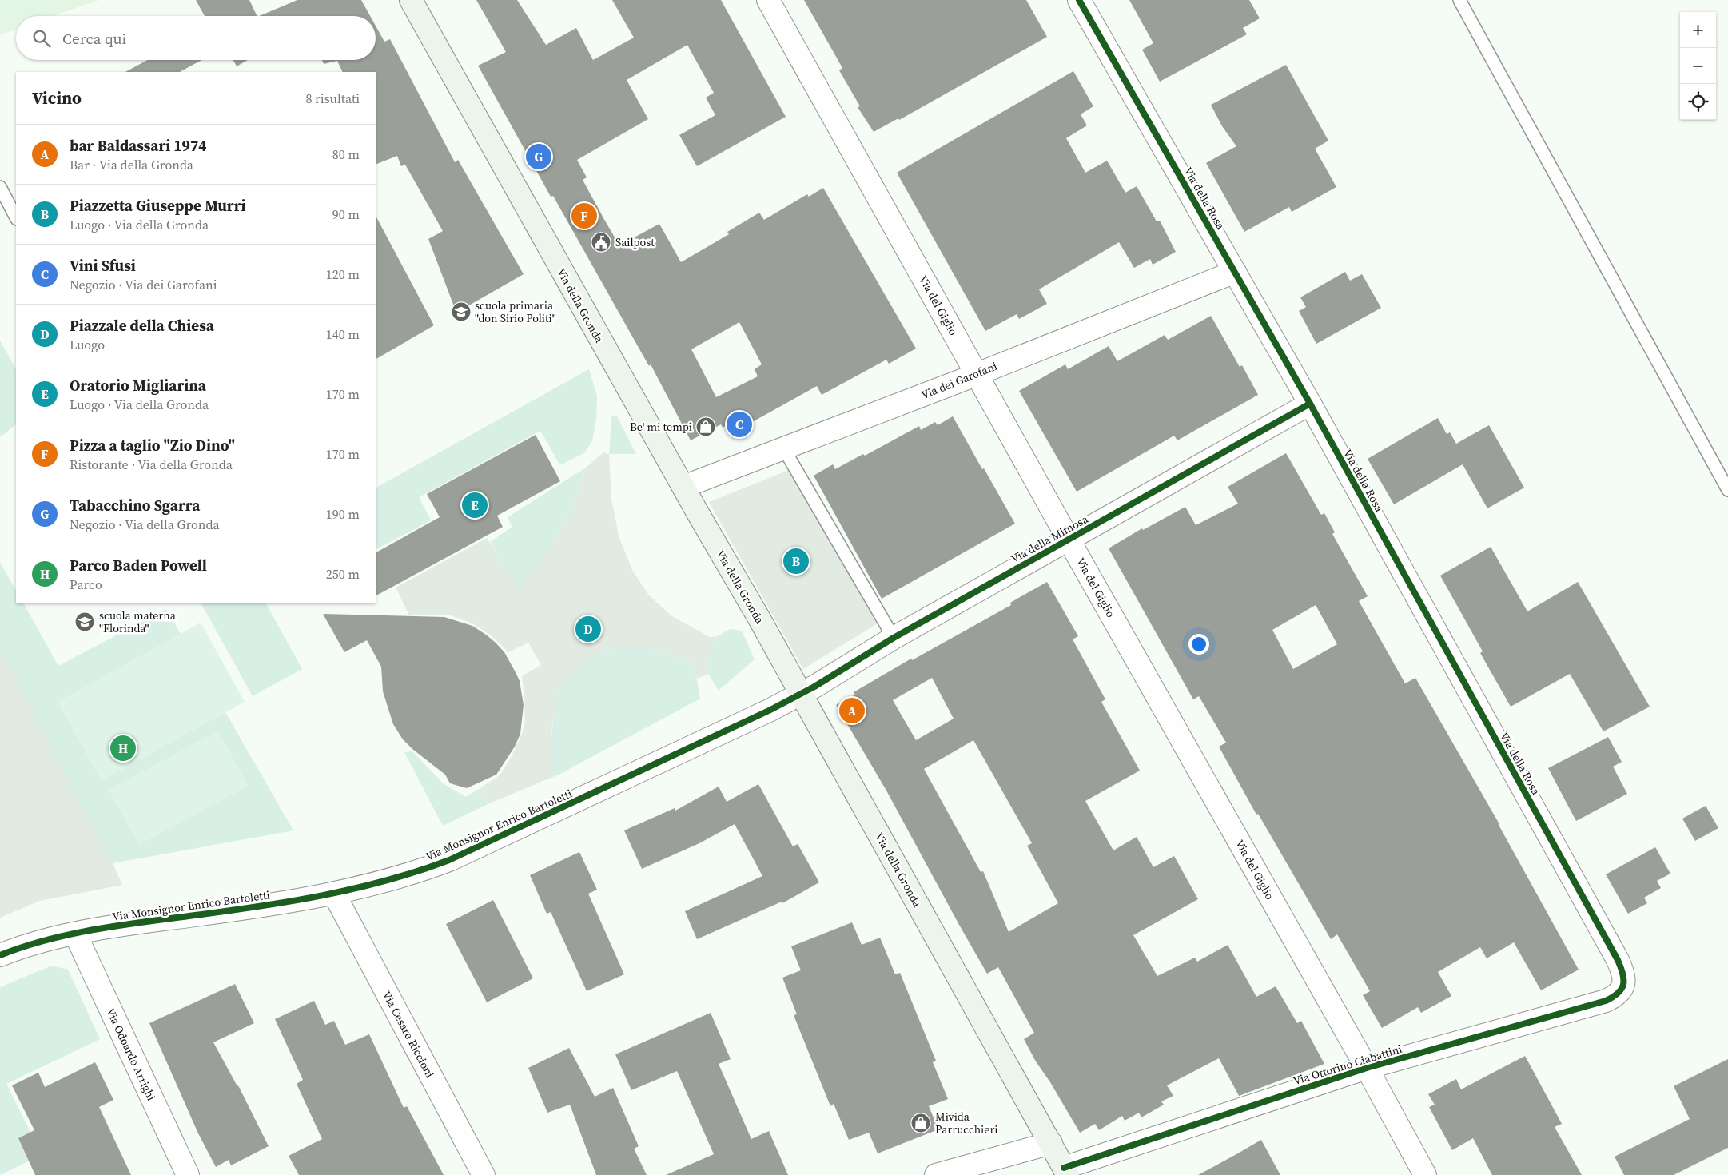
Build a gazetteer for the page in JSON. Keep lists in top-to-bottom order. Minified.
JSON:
{"streets":{"street":["Via della Rosa","Via della Gronda","Via del Giglio","Via dei Garofani","Via della Mimosa","Via Monsignor Enrico Bartoletti","Via Cesare Riccioni","Via Odoardo Arrighi","Via Ottorino Ciabattini"]},"crossings":[["Via della Rosa","Via dei Garofani"],["Via della Rosa","Via della Mimosa"],["Via della Rosa","Via Ottorino Ciabattini"],["Via della Gronda","Via dei Garofani"],["Via della Gronda","Via della Mimosa"],["Via della Gronda","Via Monsignor Enrico Bartoletti"],["Via della Gronda","Via Ottorino Ciabattini"],["Via del Giglio","Via dei Garofani"],["Via del Giglio","Via della Mimosa"],["Via del Giglio","Via Ottorino Ciabattini"],["Via della Mimosa","Via Monsignor Enrico Bartoletti"],["Via Monsignor Enrico Bartoletti","Via Cesare Riccioni"],["Via Monsignor Enrico Bartoletti","Via Odoardo Arrighi"]],"places":{"public building":["Sailpost"],"school or university":["scuola primaria \"don Sirio Politi\"","scuola materna \"Florinda\""],"shop":["Be' mi tempi","Mivida Parrucchieri"]},"page":{"map_buttons":["+","−"],"search":"Cerca qui","heading":["Vicino","8 risultati"],"list":[{"mark":"A","name":"bar Baldassari 1974","note":"Bar · Via della Gronda","value":"80 m"},{"mark":"B","name":"Piazzetta Giuseppe Murri","note":"Luogo · Via della Gronda","value":"90 m"},{"mark":"C","name":"Vini Sfusi","note":"Negozio · Via dei Garofani","value":"120 m"},{"mark":"D","name":"Piazzale della Chiesa","note":"Luogo","value":"140 m"},{"mark":"E","name":"Oratorio Migliarina","note":"Luogo · Via della Gronda","value":"170 m"},{"mark":"F","name":"Pizza a taglio \"Zio Dino\"","note":"Ristorante · Via della Gronda","value":"170 m"},{"mark":"G","name":"Tabacchino Sgarra","note":"Negozio · Via della Gronda","value":"190 m"},{"mark":"H","name":"Parco Baden Powell","note":"Parco","value":"250 m"}],"pins":["G","F","C","E","B","D","A","H"]}}
